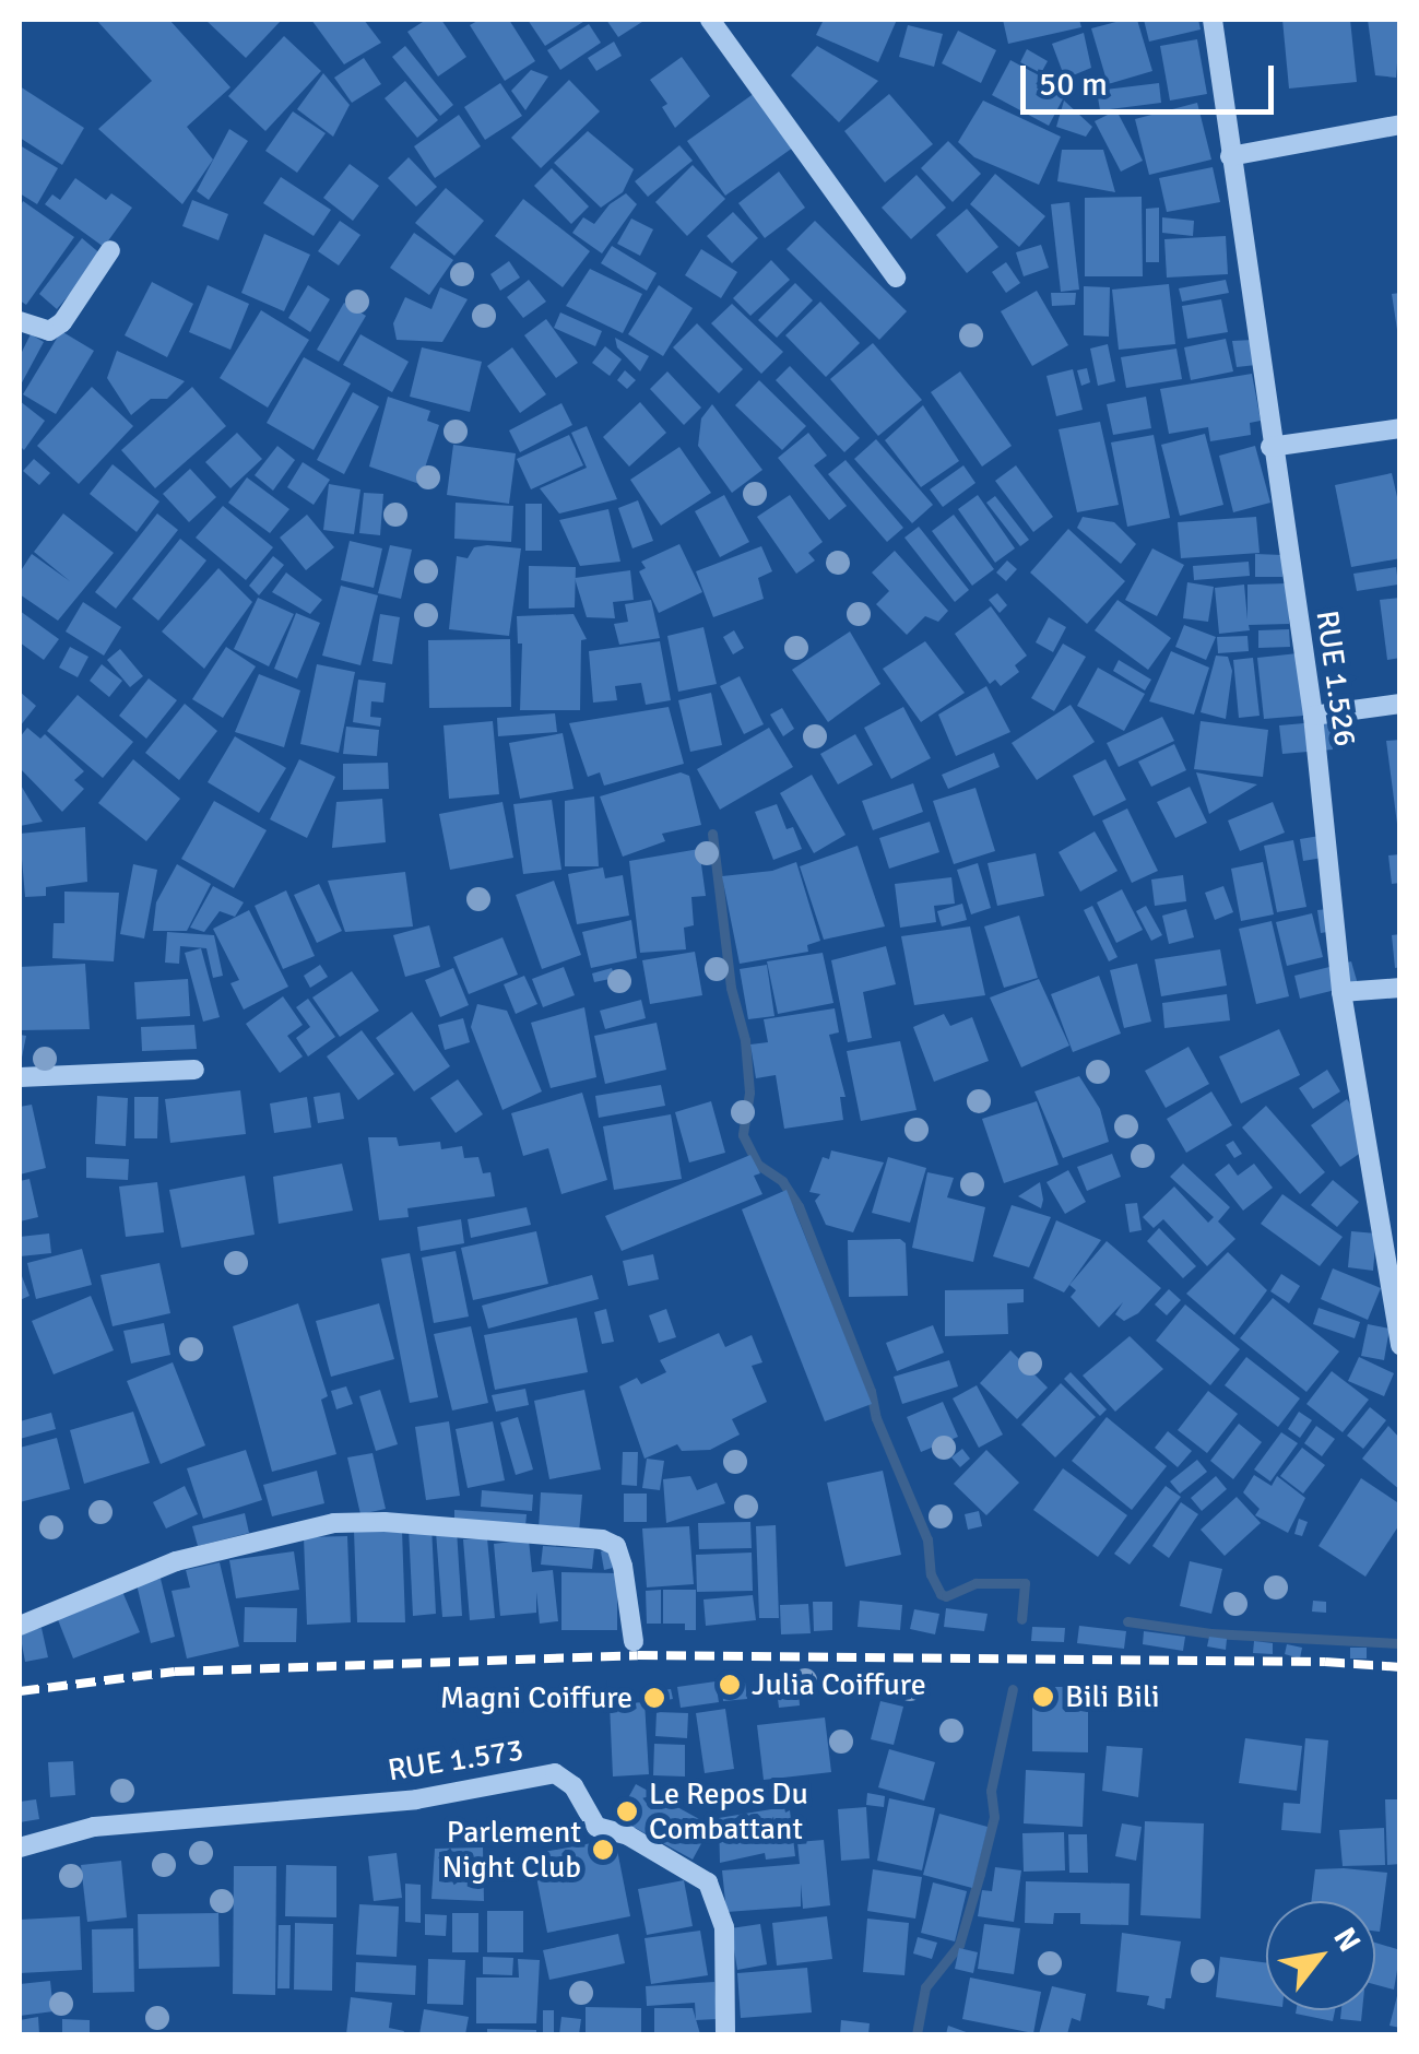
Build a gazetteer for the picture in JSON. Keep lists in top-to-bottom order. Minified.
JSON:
{"streets":{"street":["RUE 1.526","RUE 1.573"]},"places":["Julia Coiffure","Bili Bili","Magni Coiffure","Le Repos Du Combattant","Parlement Night Club"],"scale_bar":"50 m","north":"top right"}
